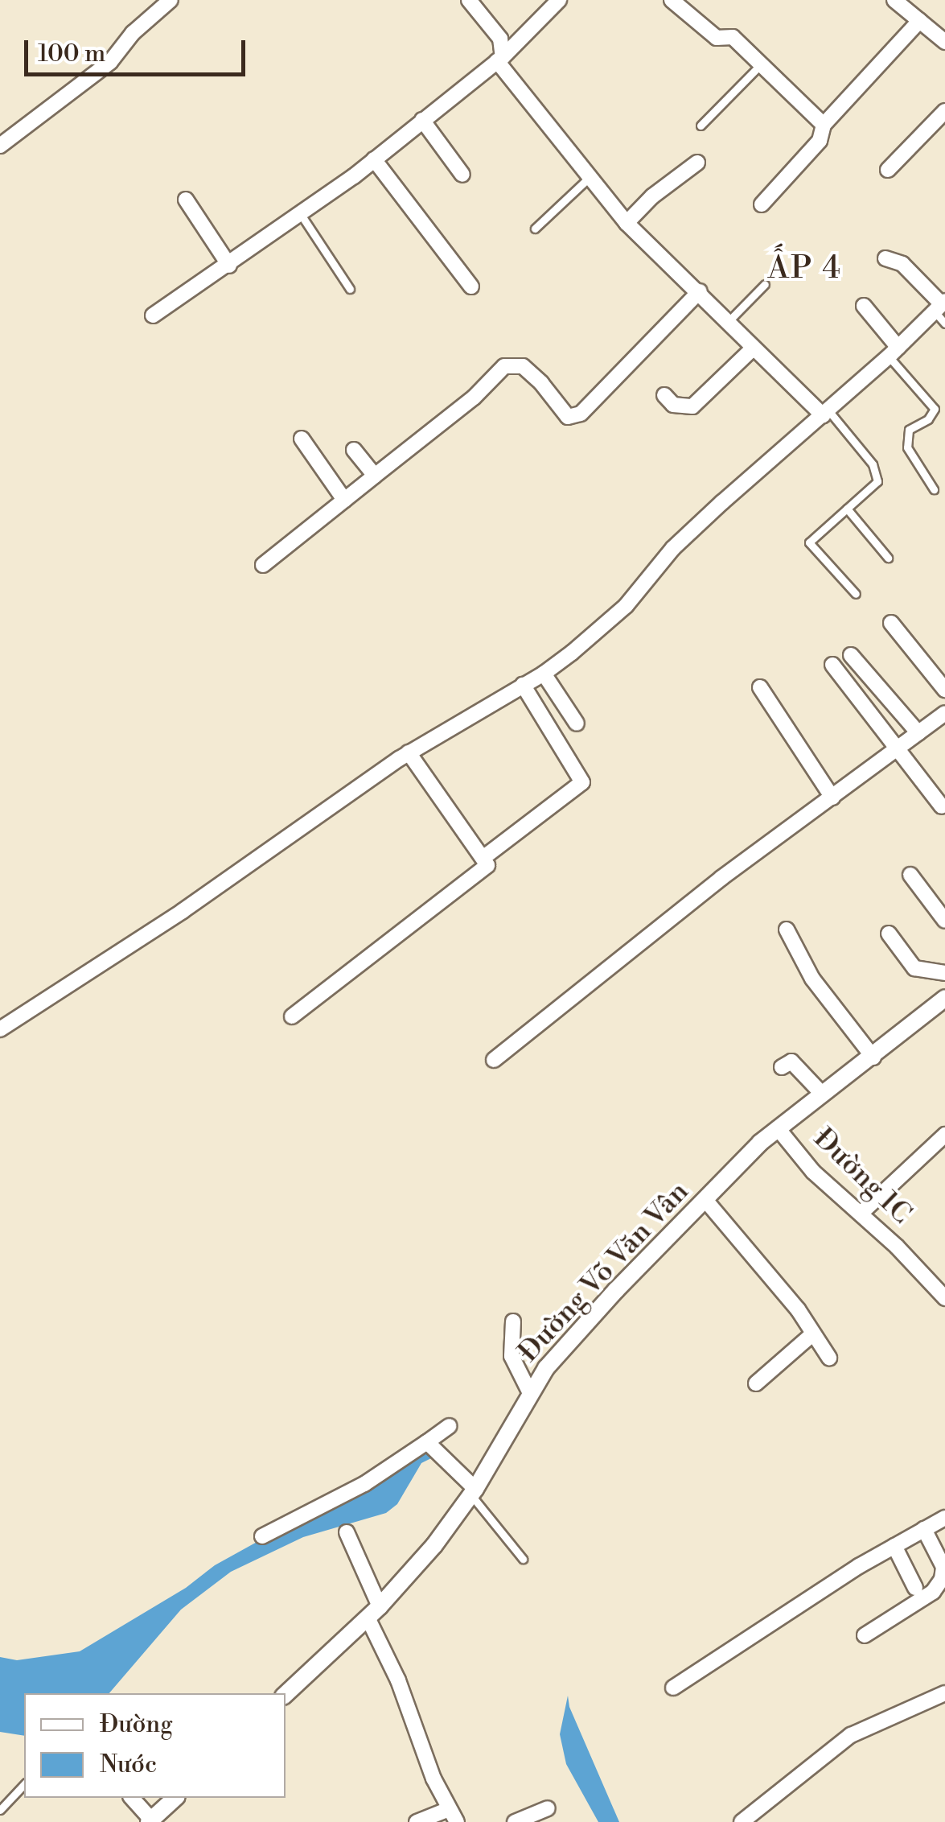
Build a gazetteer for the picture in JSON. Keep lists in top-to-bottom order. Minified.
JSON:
{"streets":{"street":["Đường 1C","Đường Võ Văn Vân"]},"crossings":[["Đường 1C","Đường Võ Văn Vân"]],"districts":["ẤP 4"],"legend":["Đường","Nước"],"scale_bar":"100 m"}
